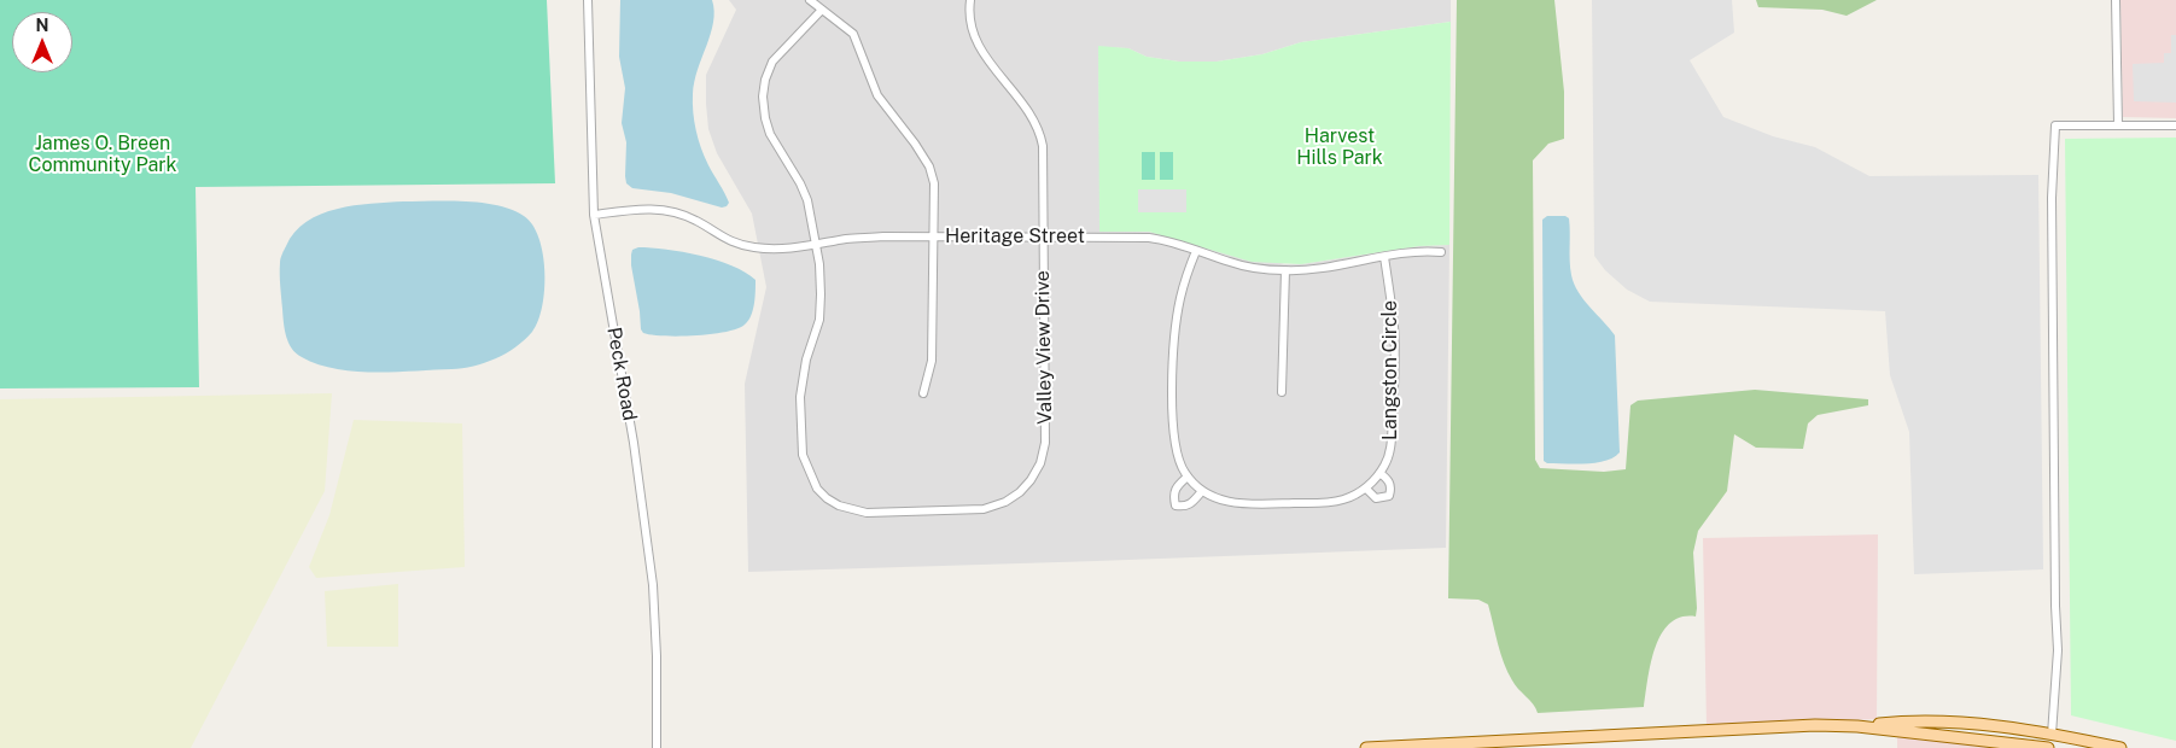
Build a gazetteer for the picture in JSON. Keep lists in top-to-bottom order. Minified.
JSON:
{"streets":{"street":["Heritage Street","Valley View Drive","Langston Circle","Peck Road"]},"crossings":[["Heritage Street","Valley View Drive"],["Heritage Street","Langston Circle"],["Heritage Street","Peck Road"]],"parks":["Harvest Hills Park","James O. Breen Community Park"],"north":"top"}
